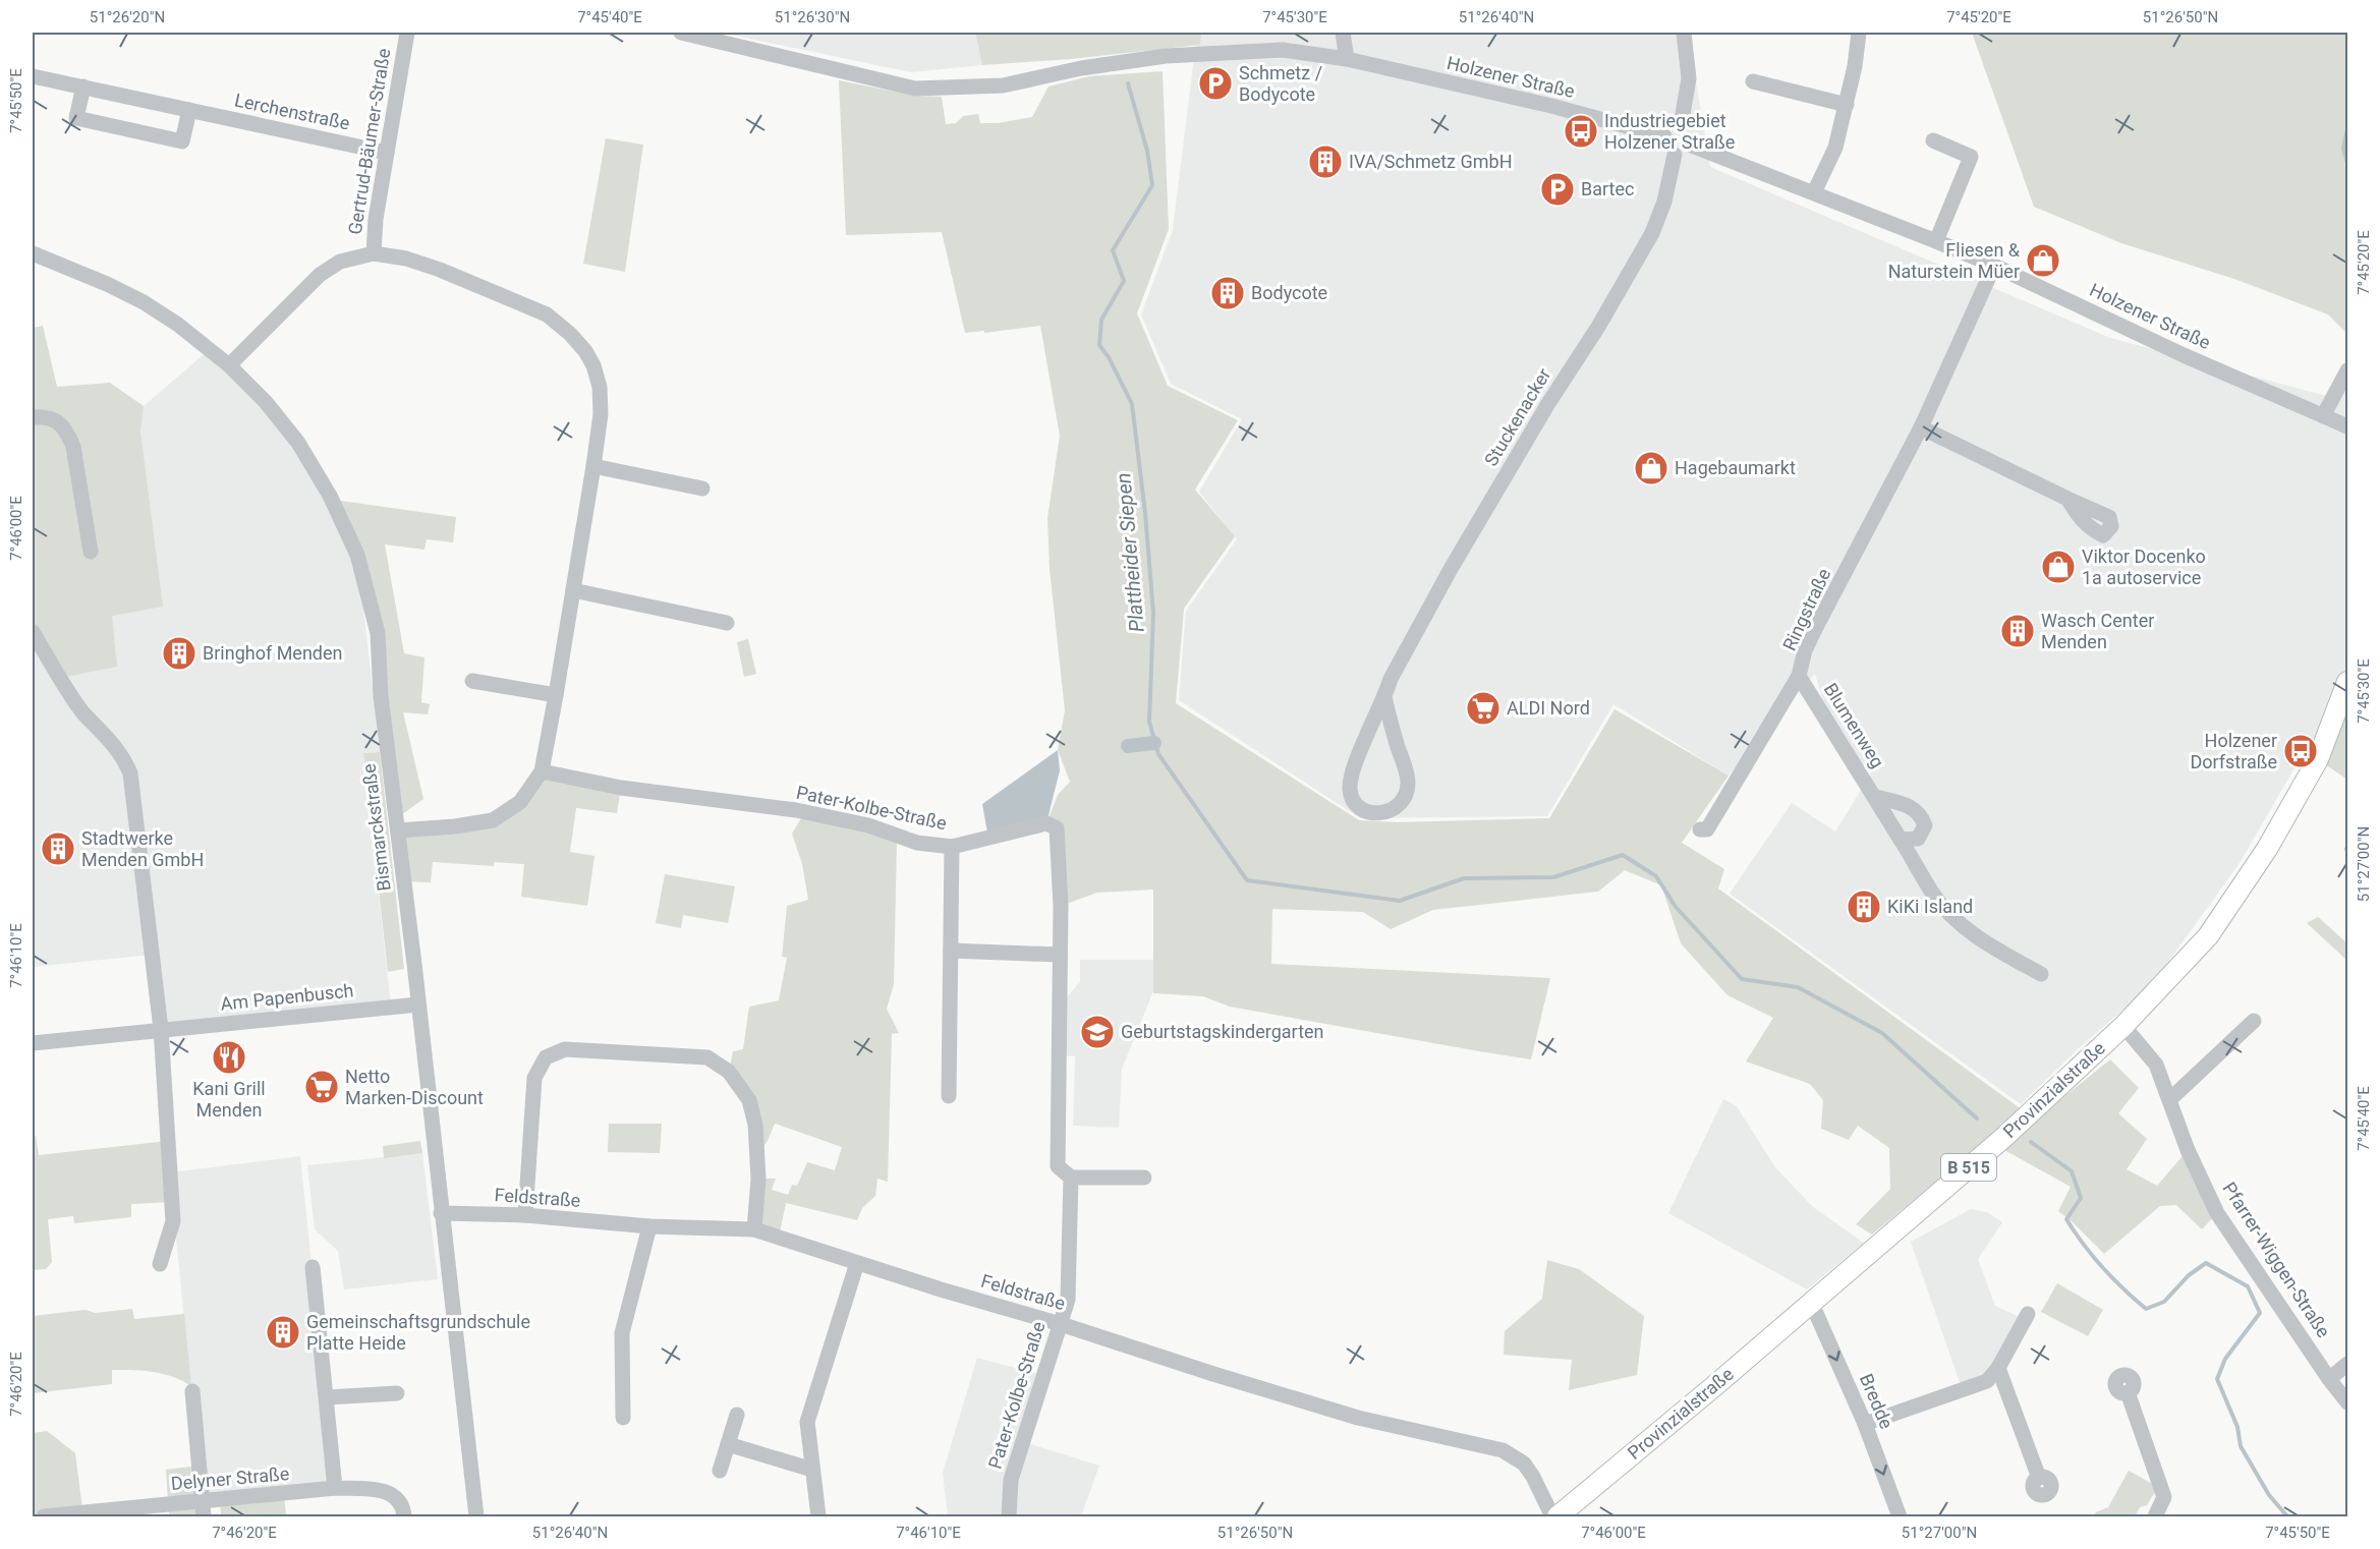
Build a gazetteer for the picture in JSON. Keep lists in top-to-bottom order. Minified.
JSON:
{"streets":{"main road":["Provinzialstraße","B 515"],"street":["Holzener Straße","Lerchenstraße","Gertrud-Bäumer-Straße","Stuckenacker","Ringstraße","Blumenweg","Pater-Kolbe-Straße","Bismarckstraße","Am Papenbusch","Feldstraße","Pfarrer-Wiggen-Straße","Bredde","Delyner Straße"]},"crossings":[["Holzener Straße","Stuckenacker"],["Holzener Straße","Ringstraße"],["Lerchenstraße","Gertrud-Bäumer-Straße"],["Gertrud-Bäumer-Straße","Bismarckstraße"],["Ringstraße","Blumenweg"],["Pater-Kolbe-Straße","Feldstraße"],["Bismarckstraße","Am Papenbusch"],["Bismarckstraße","Feldstraße"],["Provinzialstraße","Pfarrer-Wiggen-Straße"],["Provinzialstraße","Bredde"]],"one_way":["Bredde"],"water":["Plattheider Siepen"],"places":{"parking":["Schmetz / Bodycote","Bartec"],"bus stop":["Industriegebiet Holzener Straße","Holzener Dorfstraße"],"building":["IVA/Schmetz GmbH","Bodycote","Wasch Center Menden","Bringhof Menden","Stadtwerke Menden GmbH","KiKi Island","Gemeinschaftsgrundschule Platte Heide"],"shop":["Fliesen & Naturstein Müer","Hagebaumarkt","Viktor Docenko 1a autoservice"],"supermarket":["ALDI Nord","Netto Marken-Discount"],"school or university":["Geburtstagskindergarten"],"restaurant":["Kani Grill Menden"]},"coordinates":["51°26'20\"N","7°45'40\"E","51°26'30\"N","7°45'30\"E","51°26'40\"N","7°45'20\"E","51°26'50\"N","7°45'50\"E","7°46'00\"E","51°27'00\"N","7°46'10\"E","7°46'20\"E"]}
